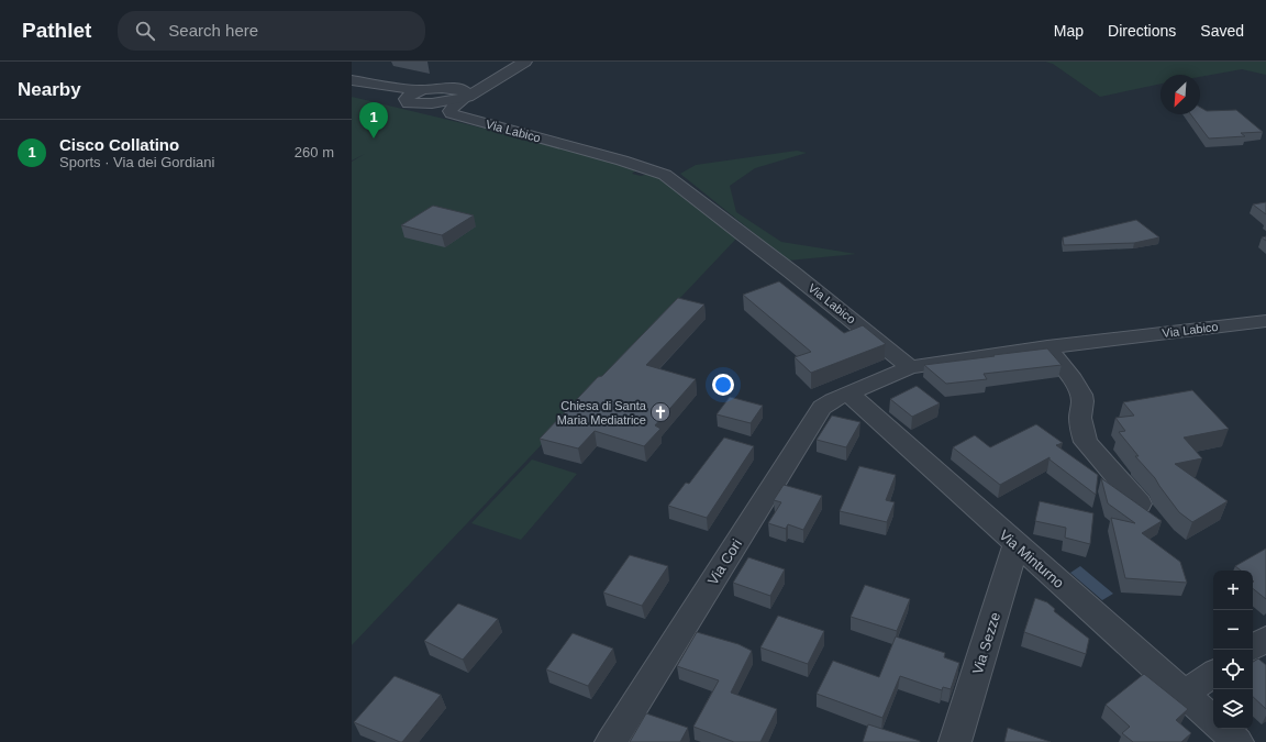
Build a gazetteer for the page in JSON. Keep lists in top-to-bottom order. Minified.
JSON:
{"streets":{"street":["Via Labico","Via Minturno","Via Cori","Via Sezze"]},"crossings":[["Via Labico","Via Cori"],["Via Minturno","Via Cori"],["Via Minturno","Via Sezze"]],"places":{"church":["Chiesa di Santa Maria Mediatrice"]},"north":"bottom left","page":{"header":"Pathlet","search":"Search here","nav":["Map","Directions","Saved"],"heading":"Nearby","pins":"1","list":[{"mark":"1","name":"Cisco Collatino","note":"Sports · Via dei Gordiani","value":"260 m"}],"map_buttons":["+","−"]}}
